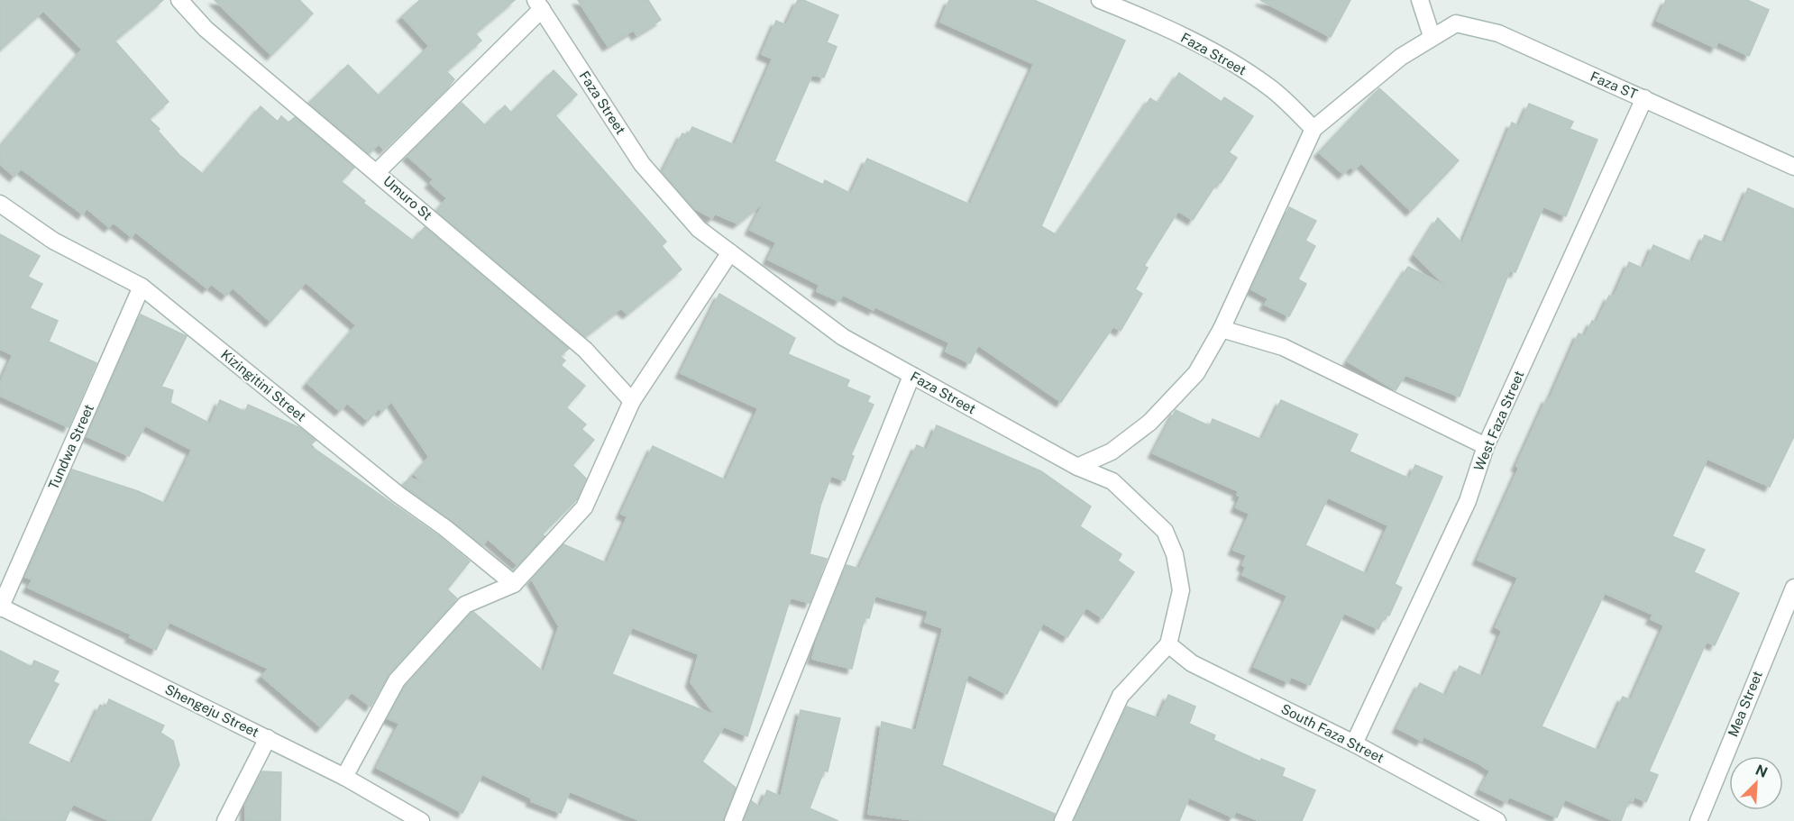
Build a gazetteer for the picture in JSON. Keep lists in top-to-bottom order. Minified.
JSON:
{"streets":{"street":["Faza Street","Faza ST","Umuro St","Kizingitini Street","West Faza Street","Tundwa Street","Mea Street","Shengeju Street","South Faza Street"]},"crossings":[["Faza Street","South Faza Street"],["Faza ST","West Faza Street"],["Kizingitini Street","Tundwa Street"],["West Faza Street","South Faza Street"],["Tundwa Street","Shengeju Street"]],"north":"top right"}
